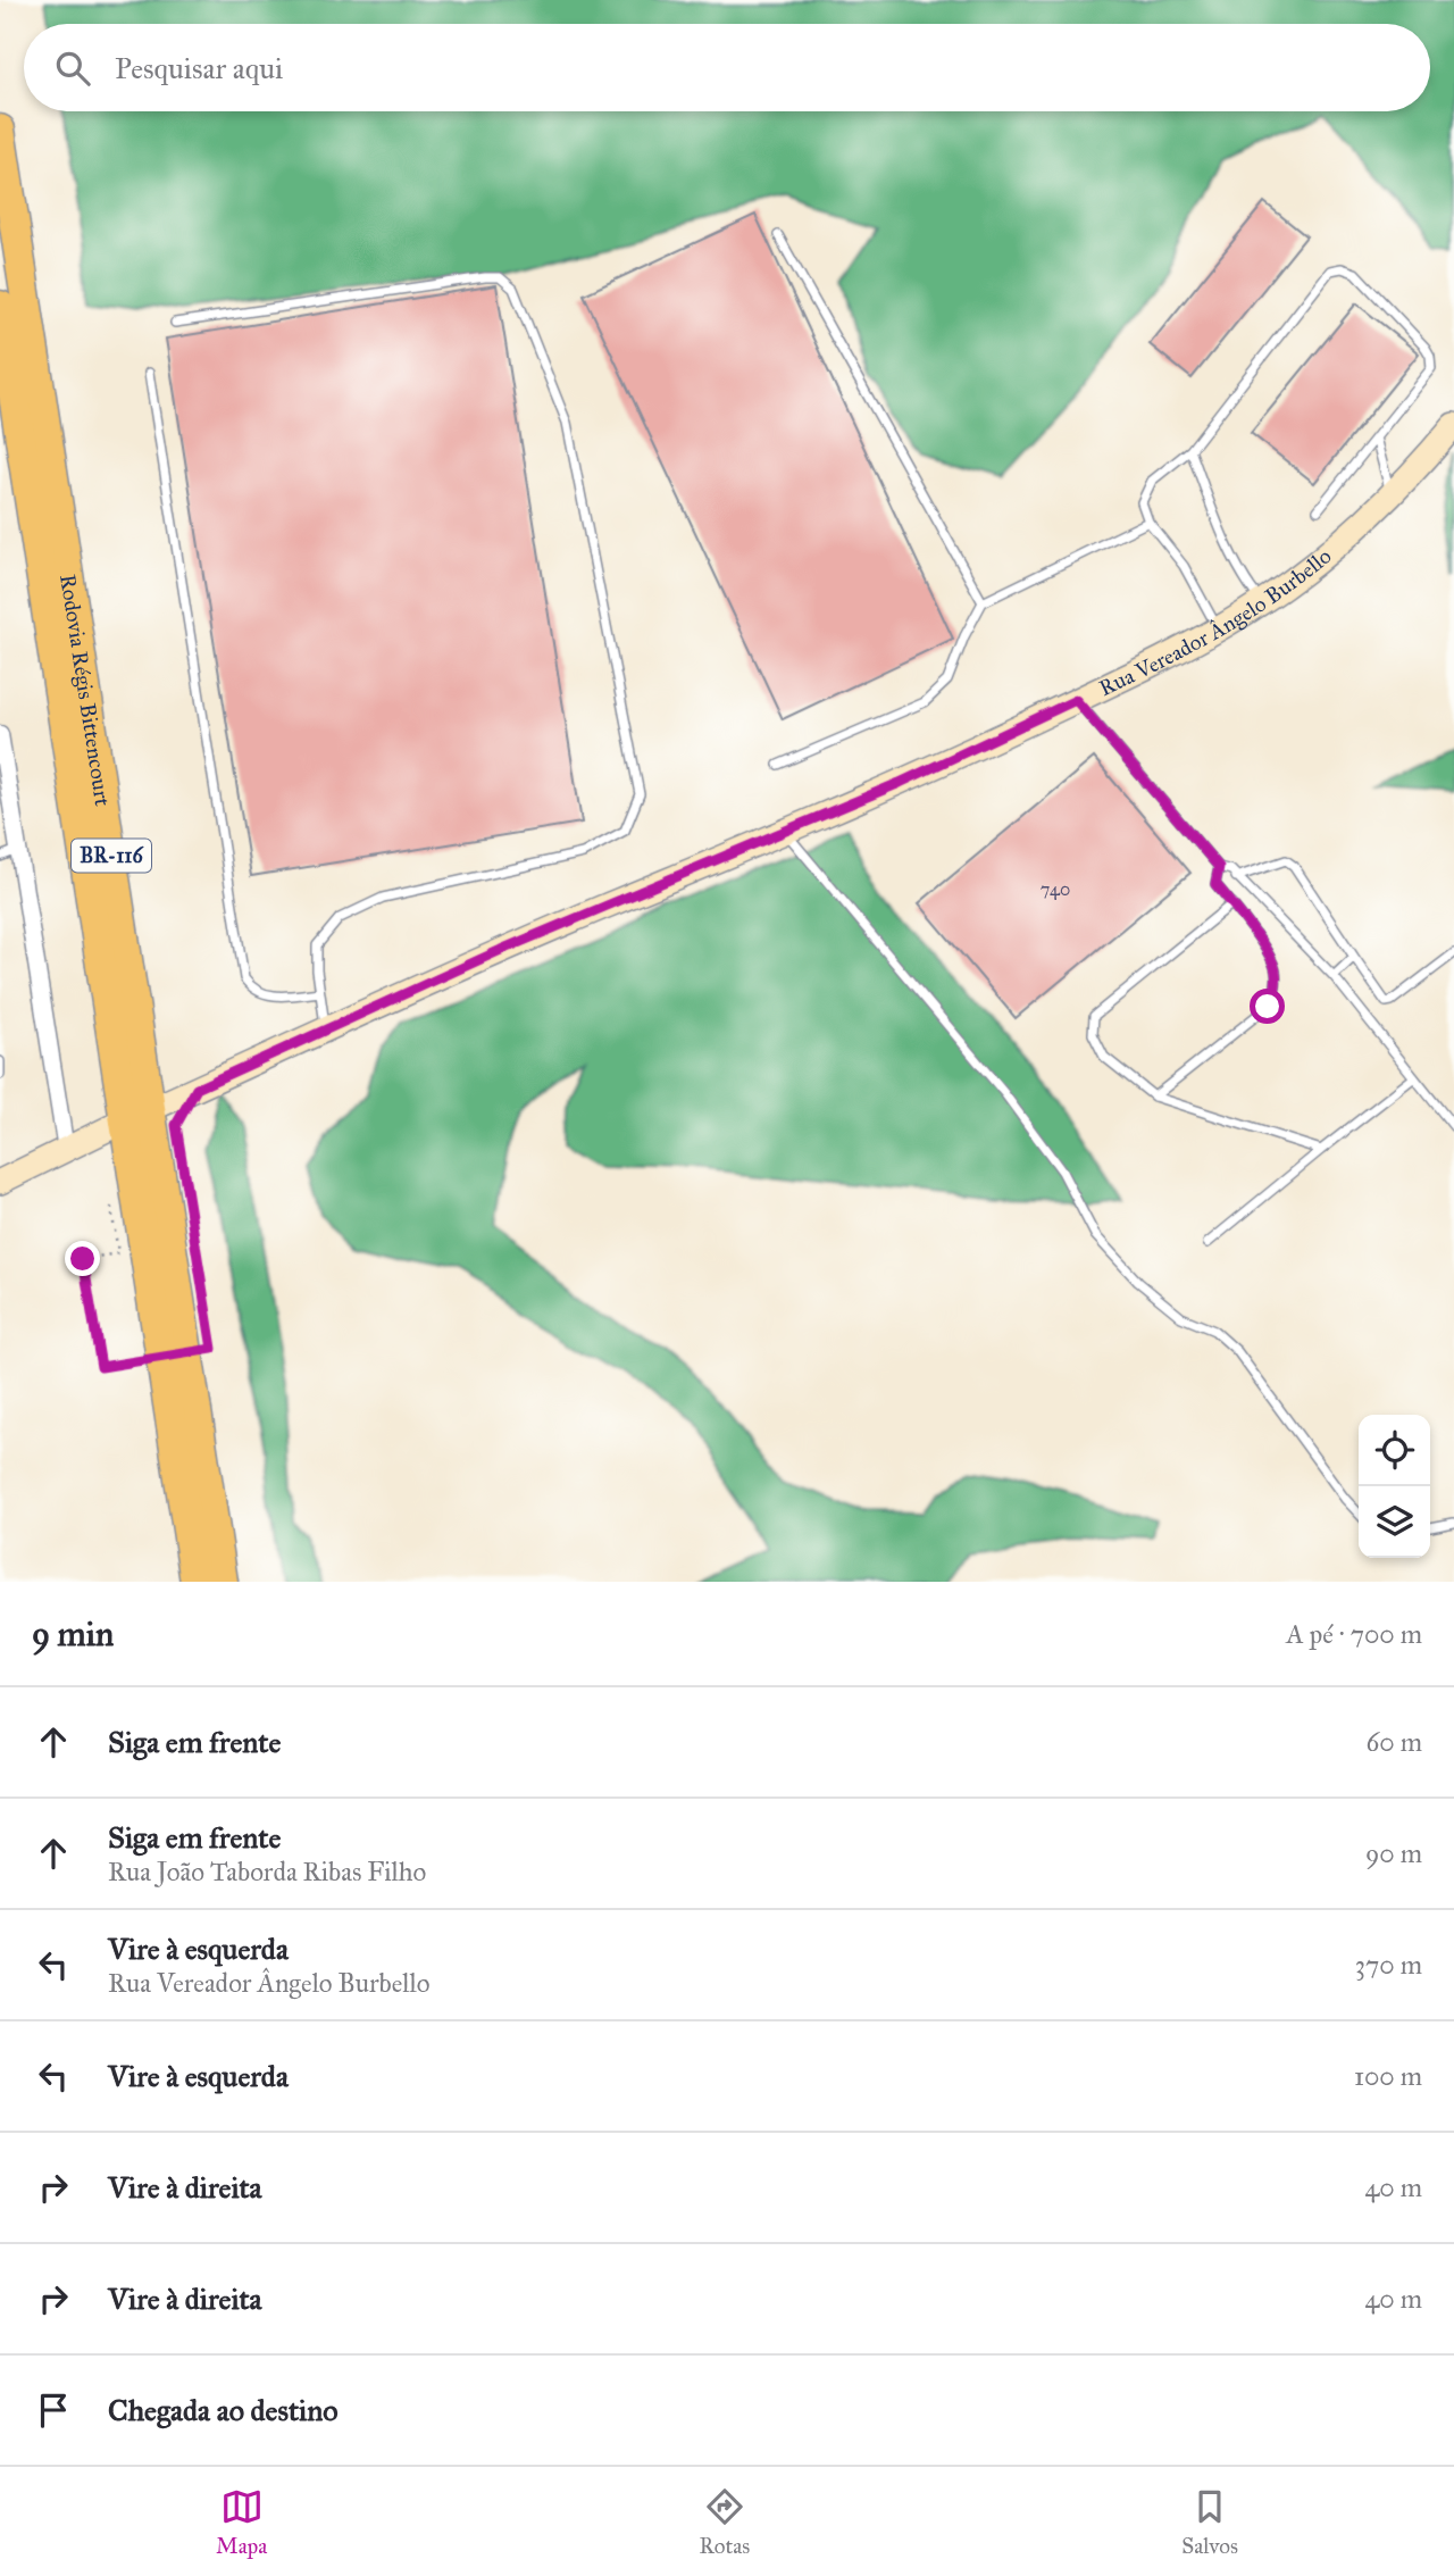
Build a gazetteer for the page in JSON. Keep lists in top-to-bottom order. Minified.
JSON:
{"streets":{"highway":["Rodovia Régis Bittencourt","BR-116"],"main road":["Rua Vereador Ângelo Burbello"]},"crossings":[["Rua Vereador Ângelo Burbello","Rodovia Régis Bittencourt"]],"house_numbers":["740"],"page":{"search":"Pesquisar aqui","heading":["9 min","A pé · 700 m"],"list":[["Siga em frente","60 m"],["Siga em frente","Rua João Taborda Ribas Filho","90 m"],["Vire à esquerda","Rua Vereador Ângelo Burbello","370 m"],["Vire à esquerda","100 m"],["Vire à direita","40 m"],["Vire à direita","40 m"],"Chegada ao destino"],"nav":["Mapa","Rotas","Salvos"]}}
